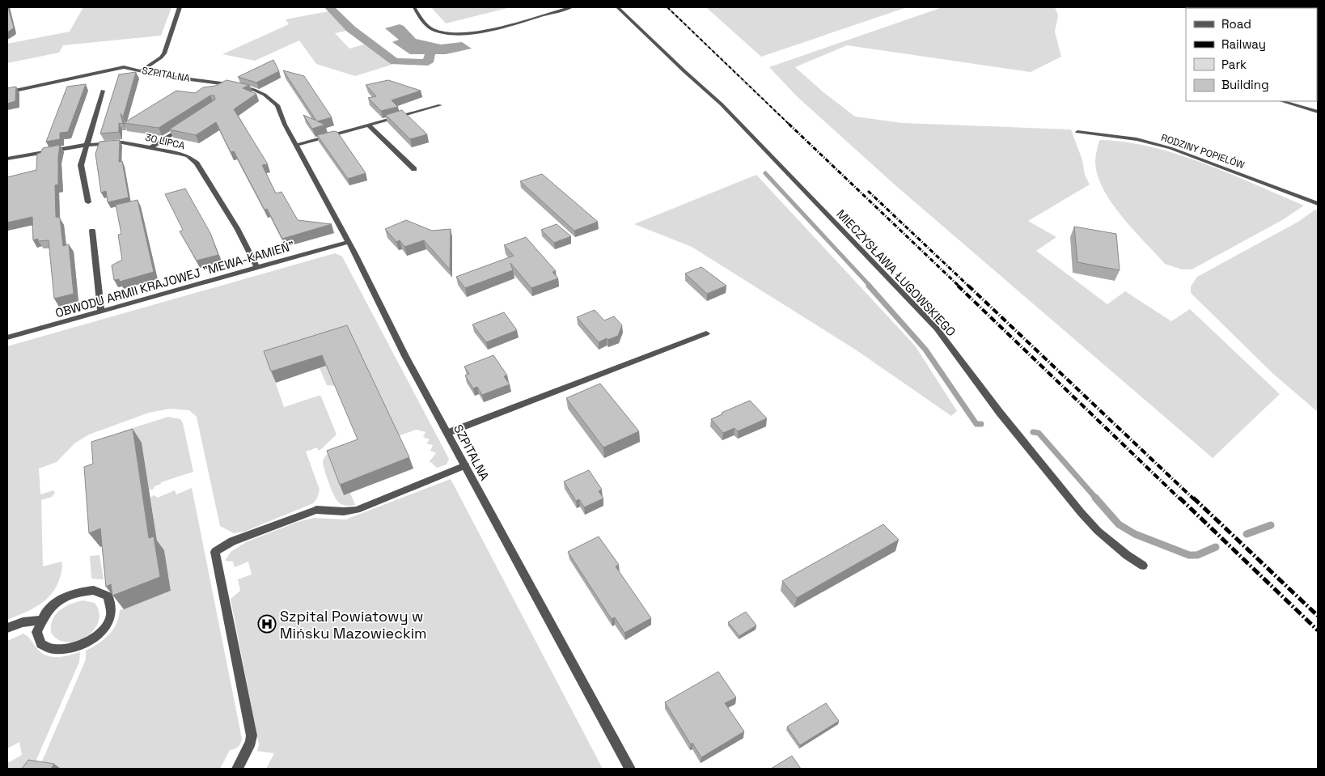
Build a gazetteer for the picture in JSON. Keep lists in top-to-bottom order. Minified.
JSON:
{"streets":{"street":["SZPITALNA","30 LIPCA","RODZINY POPIELÓW","MIECZYSŁAWA ŁUGOWSKIEGO","OBWODU ARMII KRAJOWEJ \"MEWA-KAMIEŃ\""]},"crossings":[["SZPITALNA","OBWODU ARMII KRAJOWEJ \"MEWA-KAMIEŃ\""],["30 LIPCA","OBWODU ARMII KRAJOWEJ \"MEWA-KAMIEŃ\""]],"places":{"hospital":["Szpital Powiatowy w Mińsku Mazowieckim"]},"legend":["Road","Railway","Park","Building"]}
